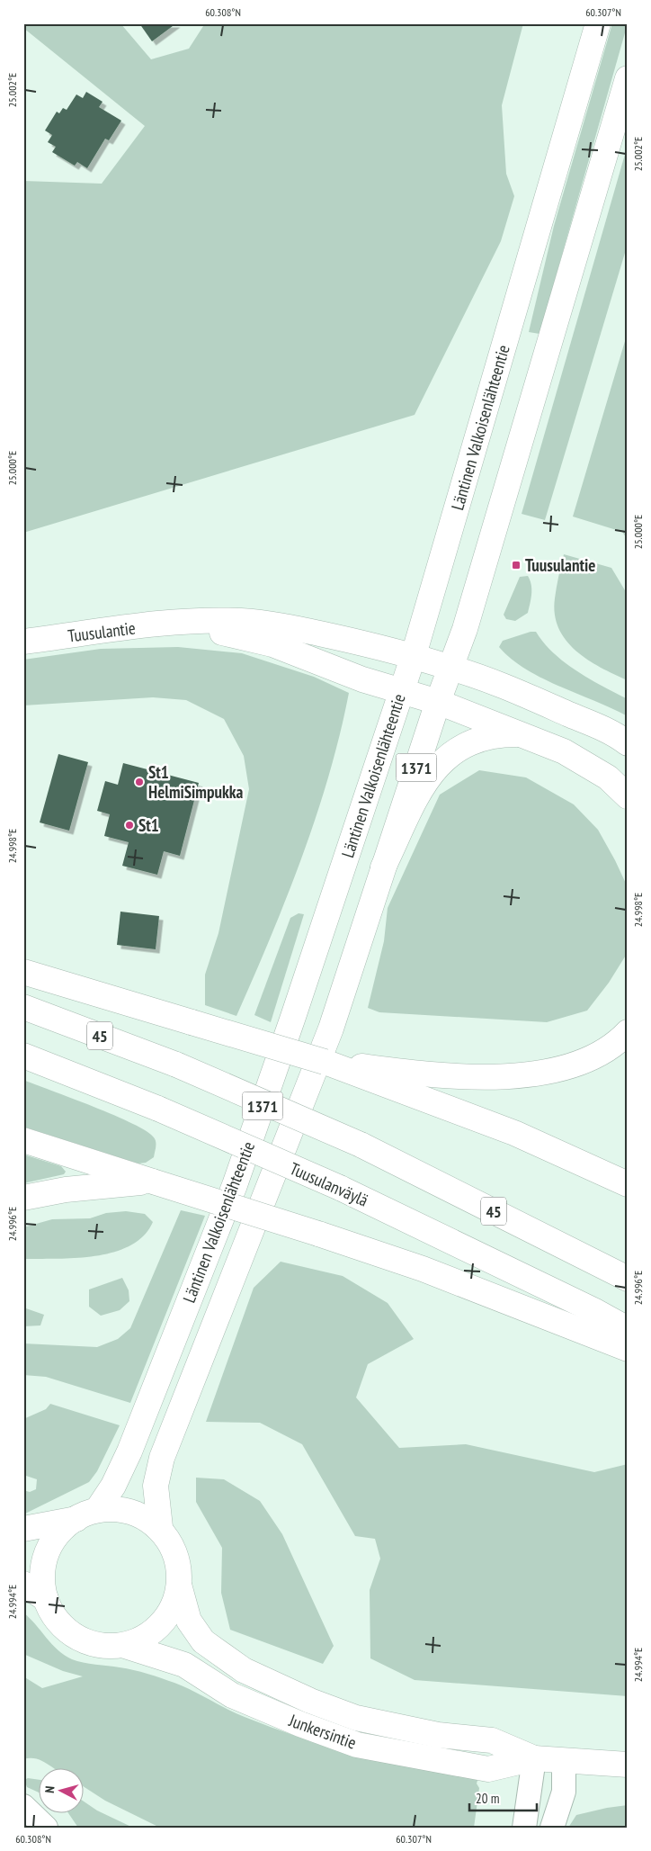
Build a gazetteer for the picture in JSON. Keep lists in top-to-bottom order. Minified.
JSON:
{"streets":{"main road":["Läntinen Valkoisenlähteentie","Tuusulantie","1371","45","Tuusulanväylä","Junkersintie"]},"crossings":[["Läntinen Valkoisenlähteentie","Tuusulantie"],["Läntinen Valkoisenlähteentie","Junkersintie"]],"places":{"transit":["Tuusulantie"],"other":["St1 HelmiSimpukka","St1"]},"scale_bar":"20 m","north":"left","coordinates":["60.308°N","60.307°N","25.002°E","25.000°E","24.998°E","24.996°E","24.994°E"]}
